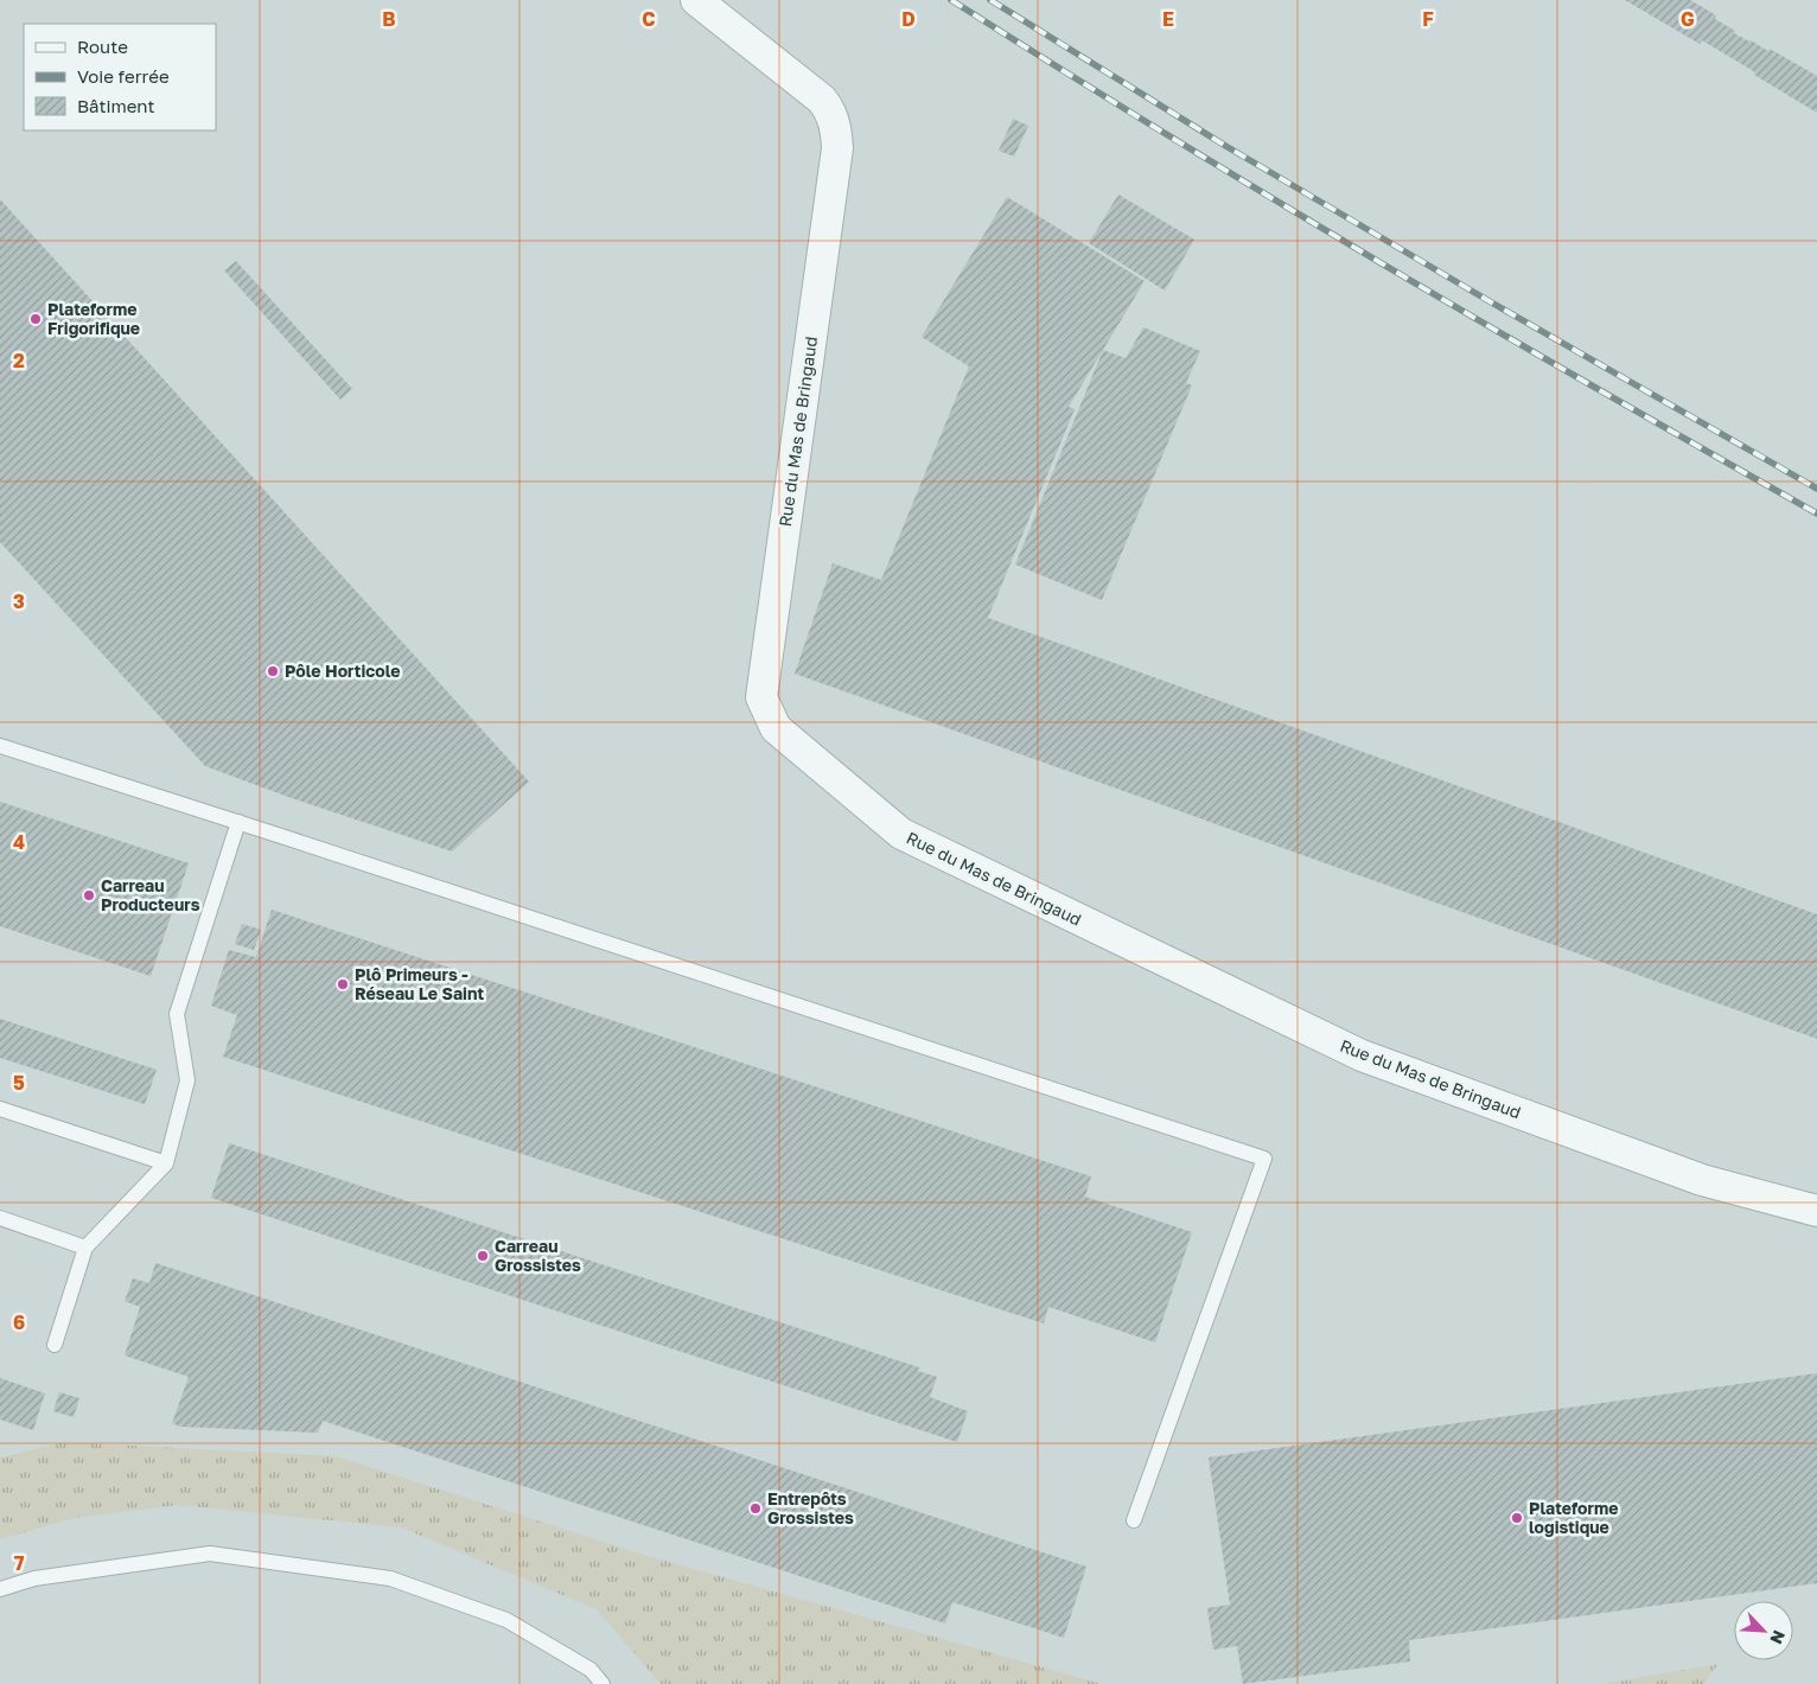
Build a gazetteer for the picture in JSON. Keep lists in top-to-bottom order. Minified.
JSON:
{"streets":{"street":["Rue du Mas de Bringaud"]},"places":["Plateforme Frigorifique","Pôle Horticole","Carreau Producteurs","Plô Primeurs - Réseau Le Saint","Carreau Grossistes","Entrepôts Grossistes","Plateforme logistique"],"legend":["Route","Voie ferrée","Bâtiment"],"north":"bottom right","grid":{"columns":["B","C","D","E","F","G"],"rows":["2","3","4","5","6","7"]}}
